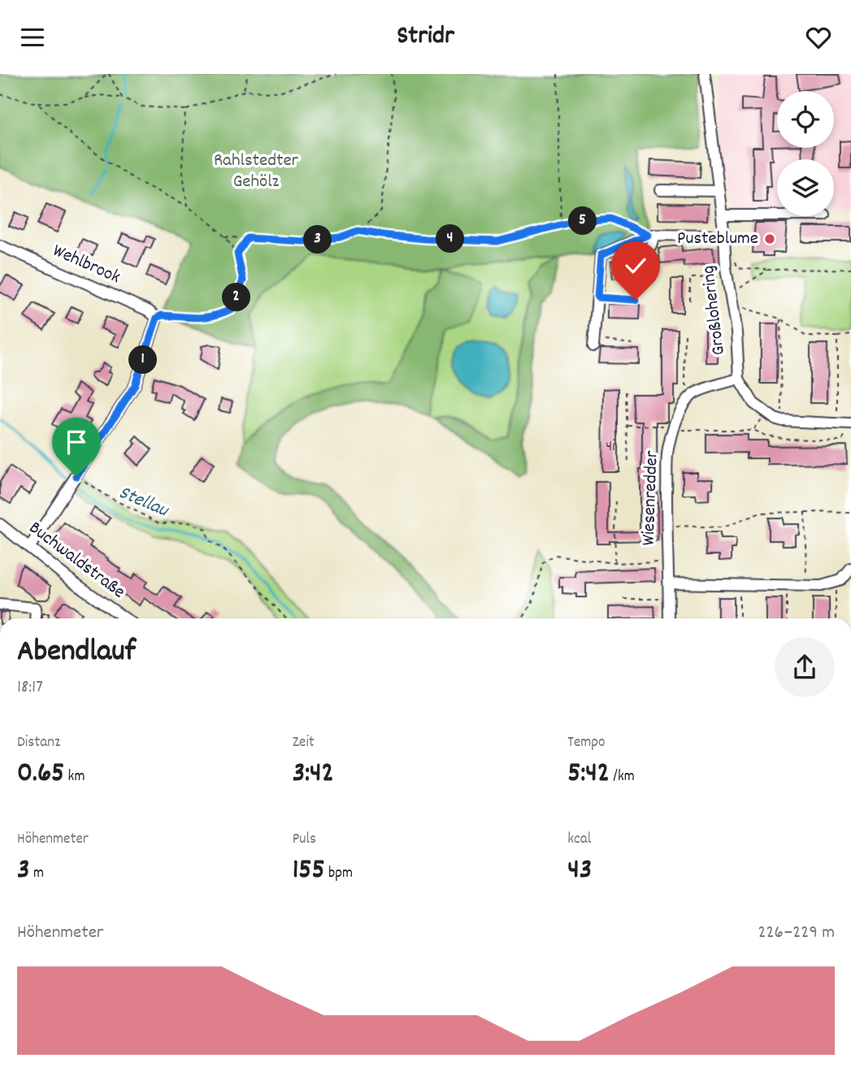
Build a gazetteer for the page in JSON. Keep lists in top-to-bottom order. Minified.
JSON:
{"streets":{"street":["Wehlbrook","Großlohering","Wiesenredder","Buchwaldstraße"]},"water":["Stellau"],"parks":["Rahlstedter Gehölz"],"places":["Pusteblume"],"house_numbers":["4i"],"page":{"header":"Stridr","pins":["5","4","3","2","1"],"heading":["Abendlauf","18:17"],"stats":[["Distanz","0.65 km"],["Zeit","3:42"],["Tempo","5:42 /km"],["Höhenmeter","3 m"],["Puls","155 bpm"],["kcal","43"]],"chart":["Höhenmeter","226–229 m"]}}
